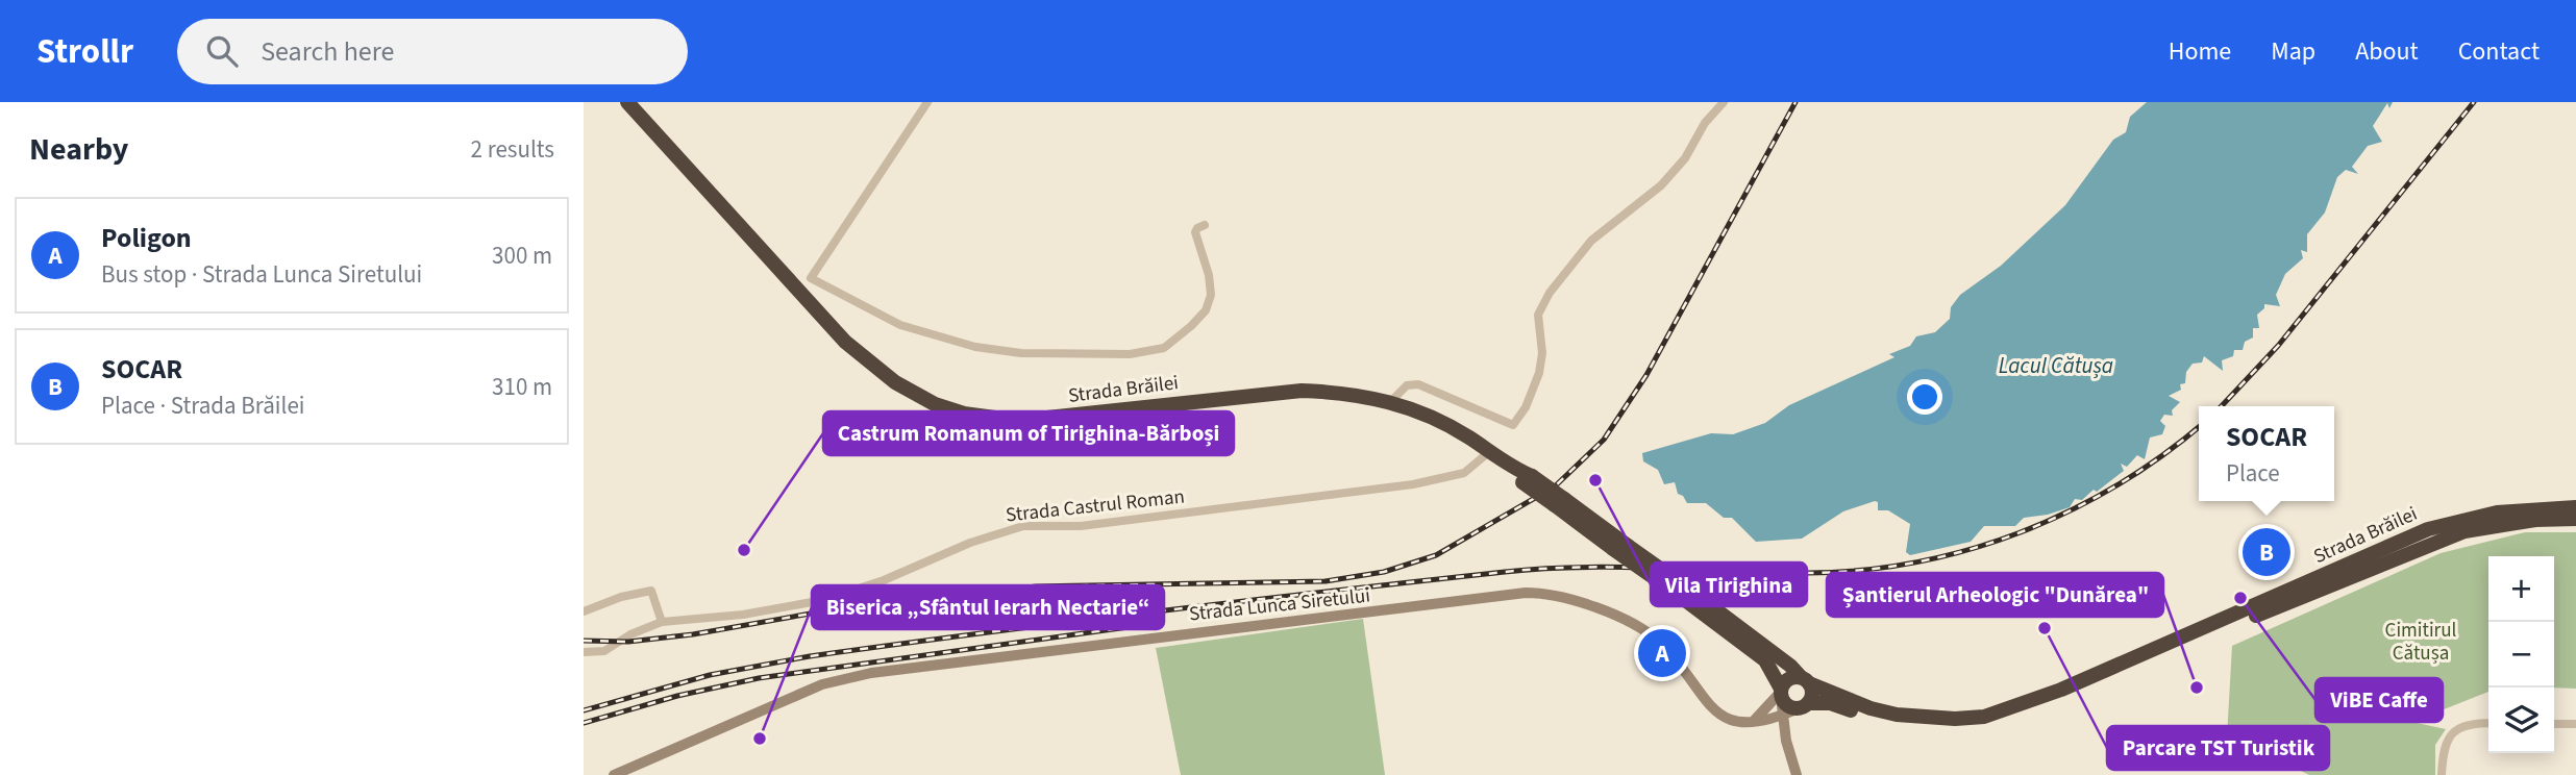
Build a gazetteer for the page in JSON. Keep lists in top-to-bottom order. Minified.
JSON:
{"streets":{"highway":["Strada Brăilei"],"street":["Strada Castrul Roman","Strada Lunca Siretului"]},"crossings":[["Strada Brăilei","Strada Castrul Roman"]],"water":["Lacul Cătușa"],"parks":["Cimitirul Cătușa"],"places":["Vila Tirighina","Castrum Romanum of Tirighina-Bărboși","ViBE Caffe","Parcare TST Turistik","Șantierul Arheologic \"Dunărea\"","Biserica „Sfântul Ierarh Nectarie“"],"page":{"header":"Strollr","search":"Search here","nav":["Home","Map","About","Contact"],"heading":["Nearby","2 results"],"list":[{"mark":"A","name":"Poligon","note":"Bus stop · Strada Lunca Siretului","value":"300 m"},{"mark":"B","name":"SOCAR","note":"Place · Strada Brăilei","value":"310 m"}],"popup":["SOCAR","Place"],"pins":["B","A"],"map_buttons":["+","−"]}}
